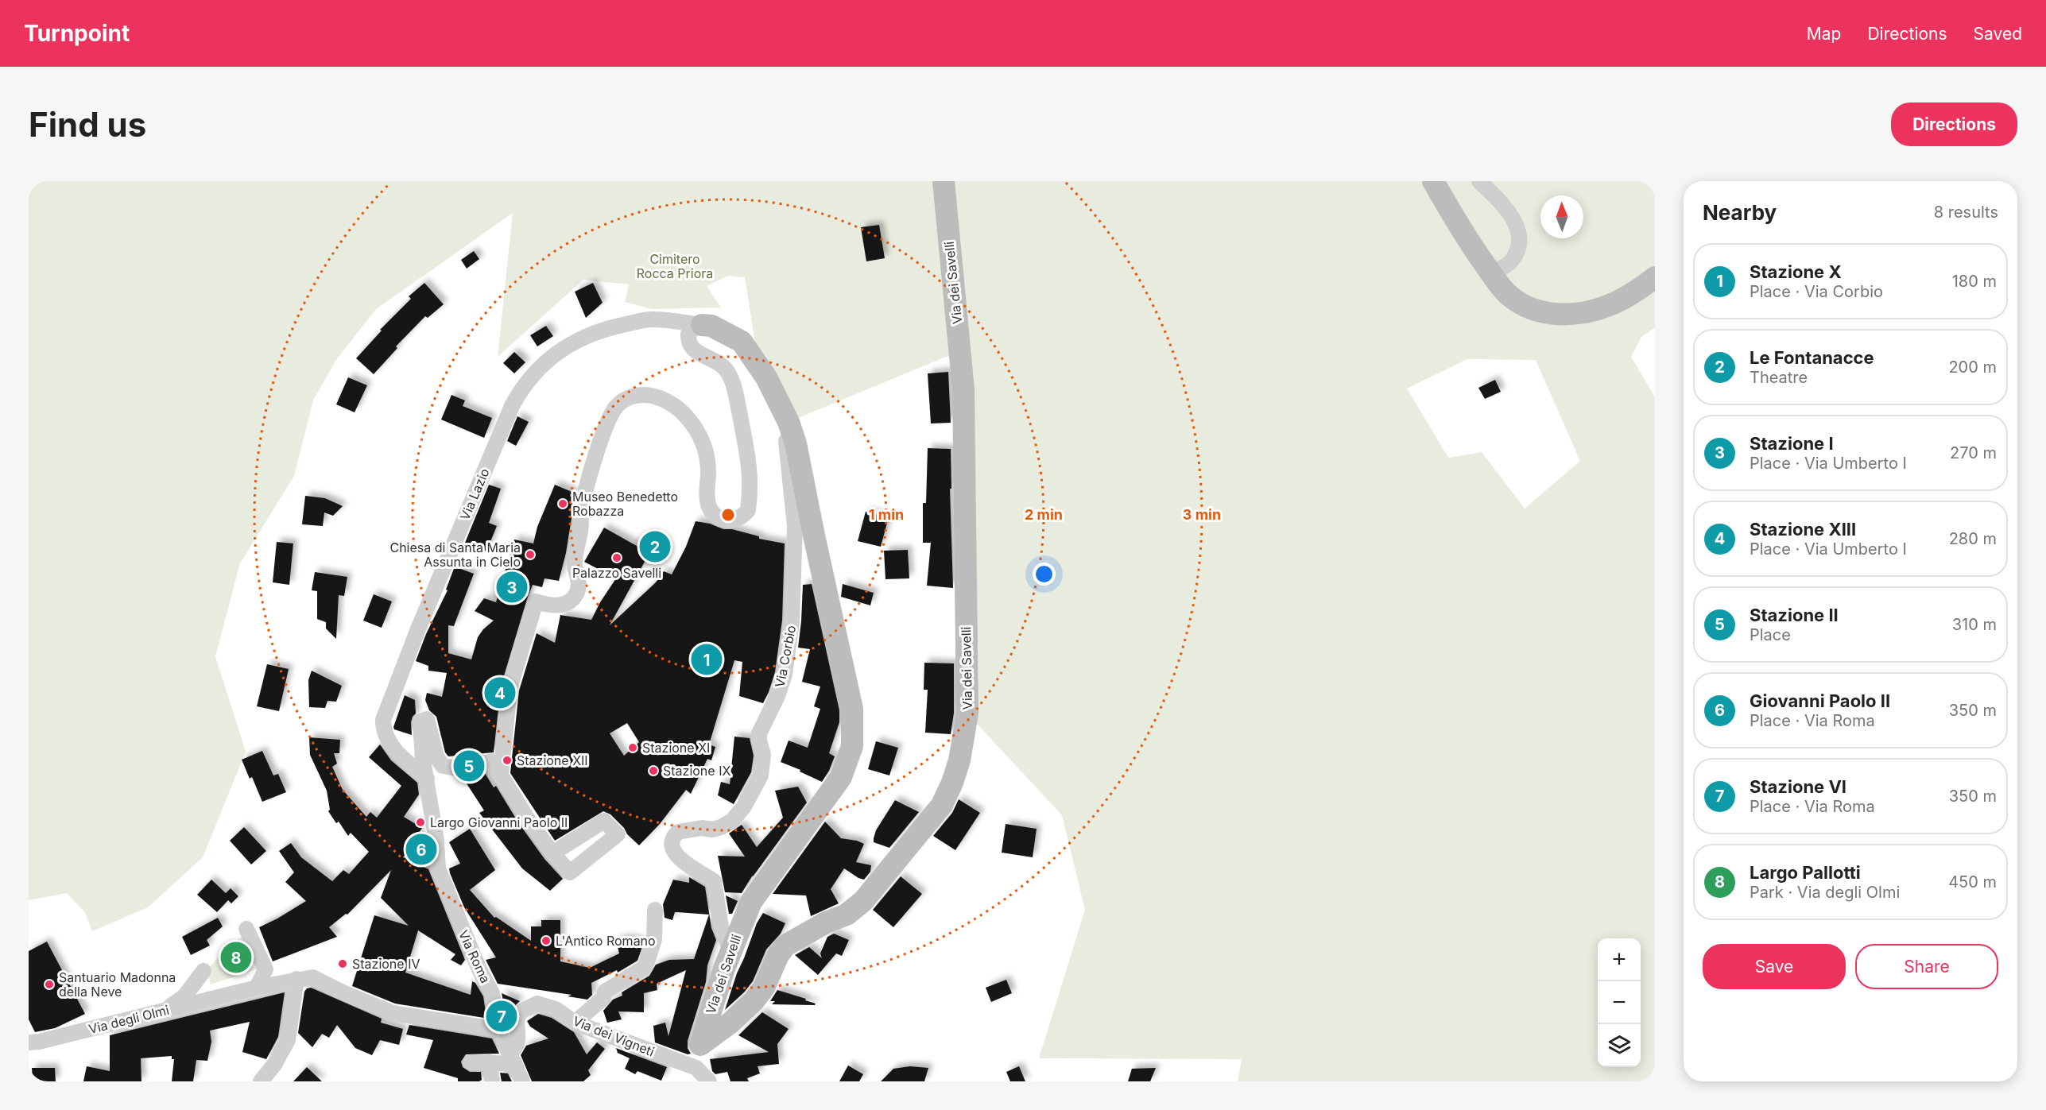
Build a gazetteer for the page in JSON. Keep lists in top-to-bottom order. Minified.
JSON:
{"streets":{"street":["Via dei Savelli","Via Lazio","Via Corbio","Via Roma","Via degli Olmi","Via dei Vigneti"]},"crossings":[["Via dei Savelli","Via Lazio"],["Via dei Savelli","Via Corbio"],["Via dei Savelli","Via dei Vigneti"],["Via Lazio","Via Roma"],["Via Roma","Via degli Olmi"],["Via Roma","Via dei Vigneti"]],"parks":["Cimitero Rocca Priora"],"places":["Museo Benedetto Robazza","Chiesa di Santa Maria Assunta in Cielo","Palazzo Savelli","Stazione XI","Stazione XII","Stazione IX","Largo Giovanni Paolo II","L'Antico Romano","Stazione IV","Santuario Madonna della Neve"],"north":"top","page":{"header":"Turnpoint","nav":["Map","Directions","Saved"],"buttons":["Directions",["Save","Share"]],"title":"Find us","heading":["Nearby","8 results"],"list":[{"mark":"1","name":"Stazione X","note":"Place · Via Corbio","value":"180 m"},{"mark":"2","name":"Le Fontanacce","note":"Theatre","value":"200 m"},{"mark":"3","name":"Stazione I","note":"Place · Via Umberto I","value":"270 m"},{"mark":"4","name":"Stazione XIII","note":"Place · Via Umberto I","value":"280 m"},{"mark":"5","name":"Stazione II","note":"Place","value":"310 m"},{"mark":"6","name":"Giovanni Paolo II","note":"Place · Via Roma","value":"350 m"},{"mark":"7","name":"Stazione VI","note":"Place · Via Roma","value":"350 m"},{"mark":"8","name":"Largo Pallotti","note":"Park · Via degli Olmi","value":"450 m"}],"pins":["2","3","1","4","5","6","8","7"],"map_buttons":["+","−"]},"rings":["1 min","2 min","3 min"]}
